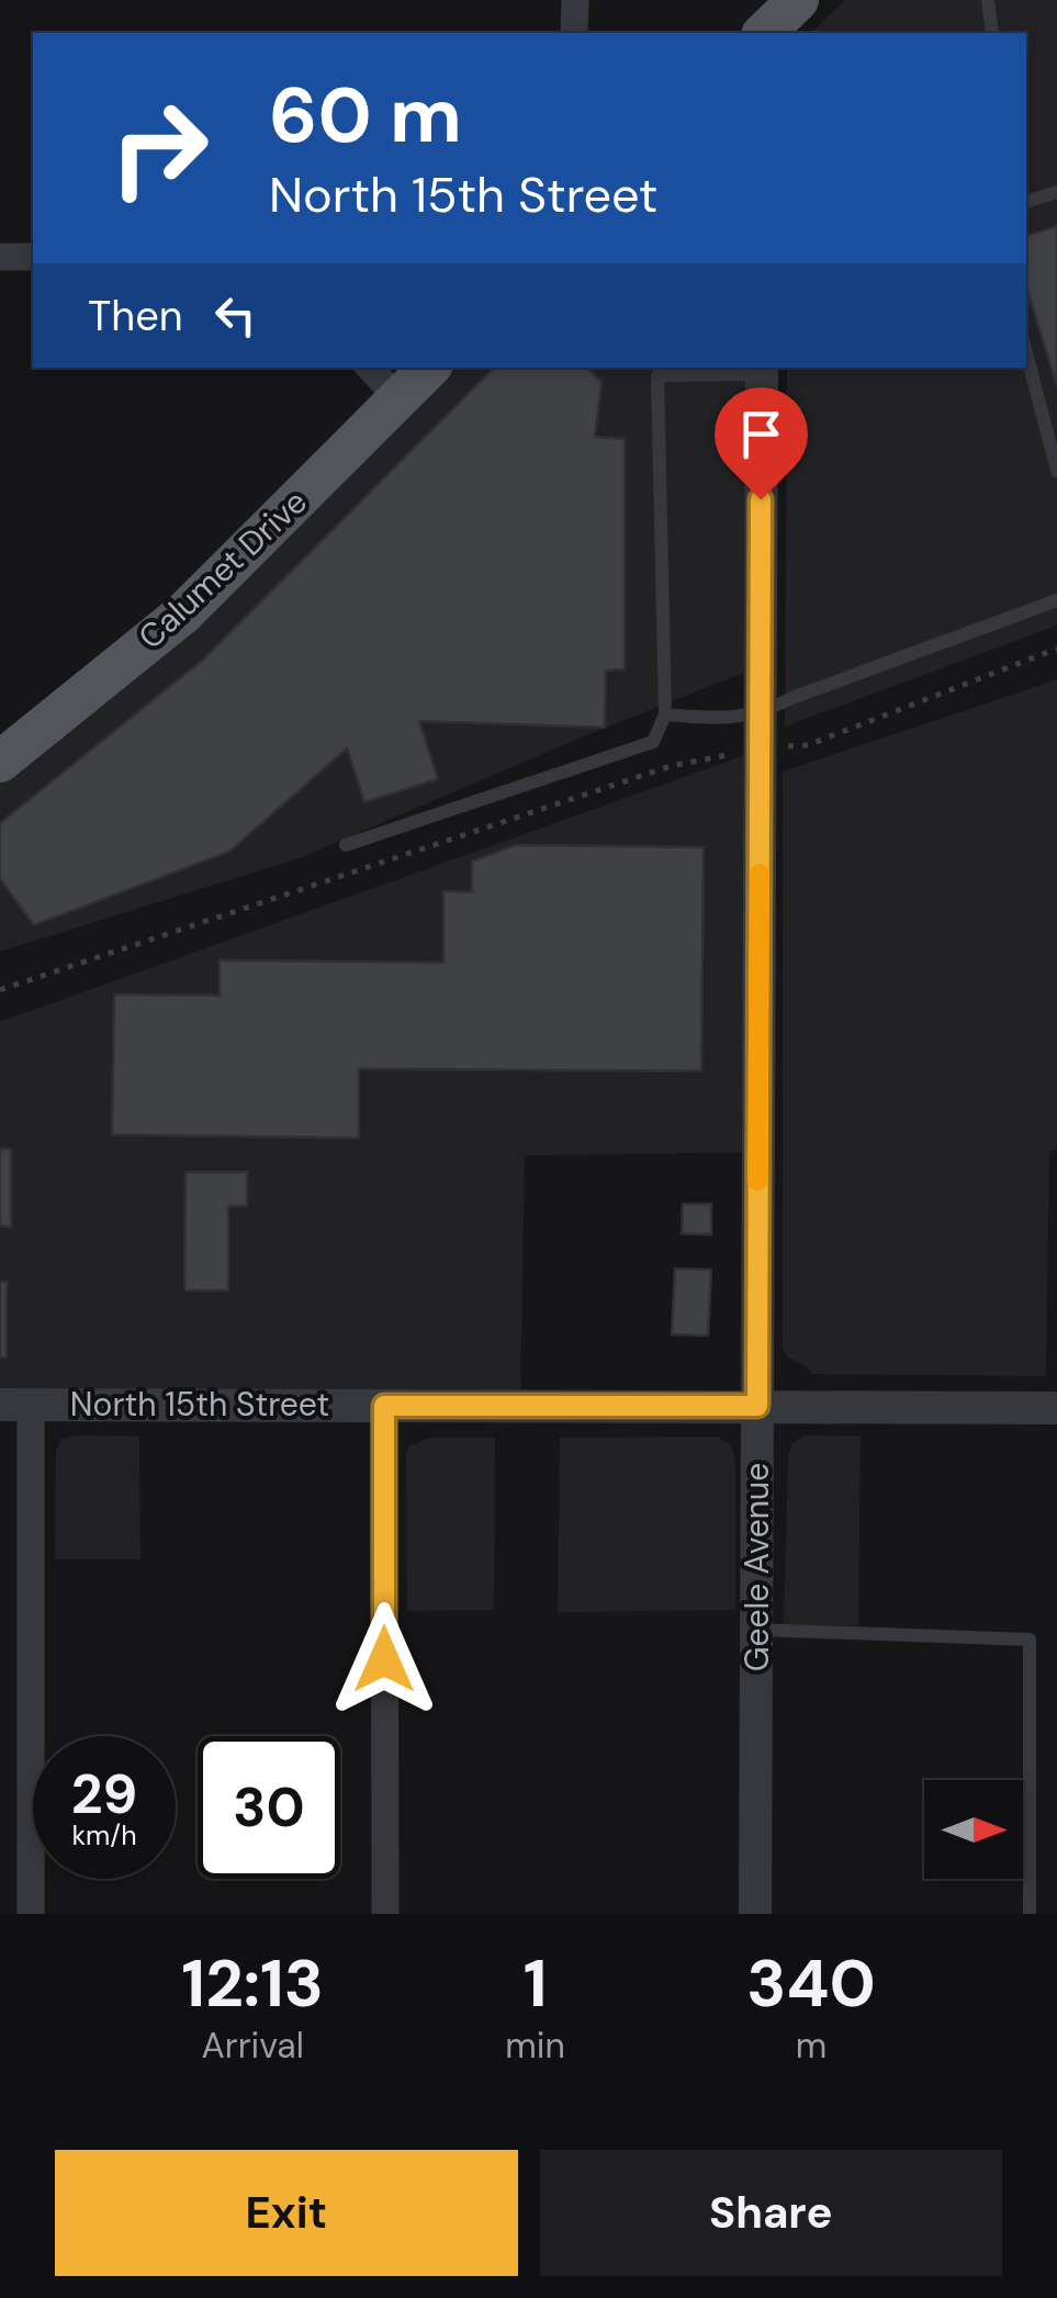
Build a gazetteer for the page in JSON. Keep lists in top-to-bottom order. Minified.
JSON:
{"streets":{"main road":["Calumet Drive"],"street":["North 15th Street","Geele Avenue"]},"crossings":[["North 15th Street","Geele Avenue"]],"north":"right","page":{"turn":["60 m","North 15th Street"],"then":"Then","speed":"29 km/h","limit":"30","eta":["12:13","Arrival","1","min","340","m"],"buttons":["Exit","Share"]}}
